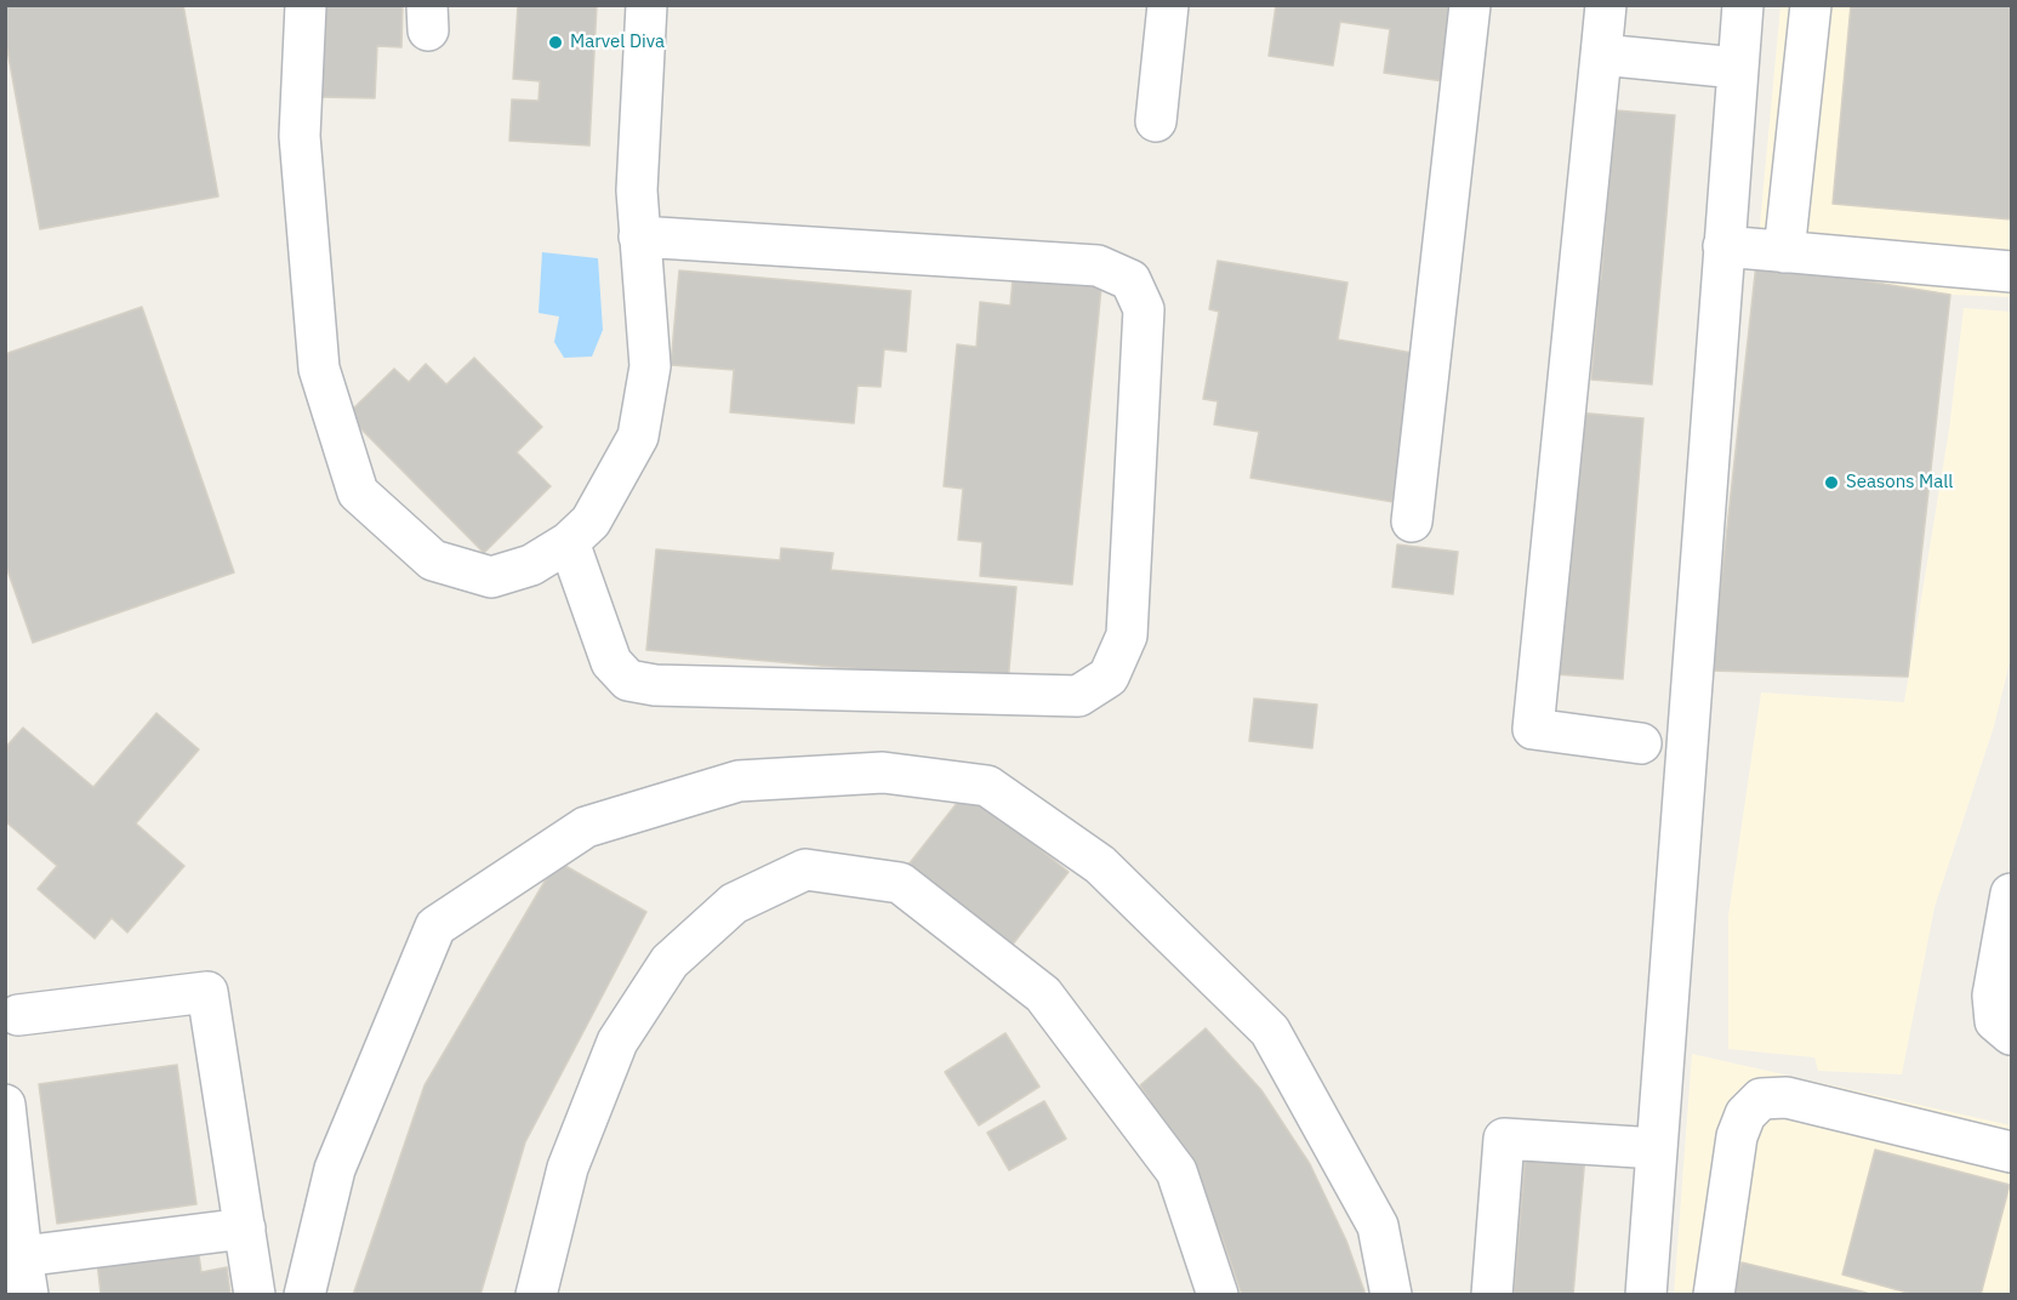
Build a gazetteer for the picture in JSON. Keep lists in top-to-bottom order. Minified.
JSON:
{"places":["Marvel Diva","Seasons Mall"]}
